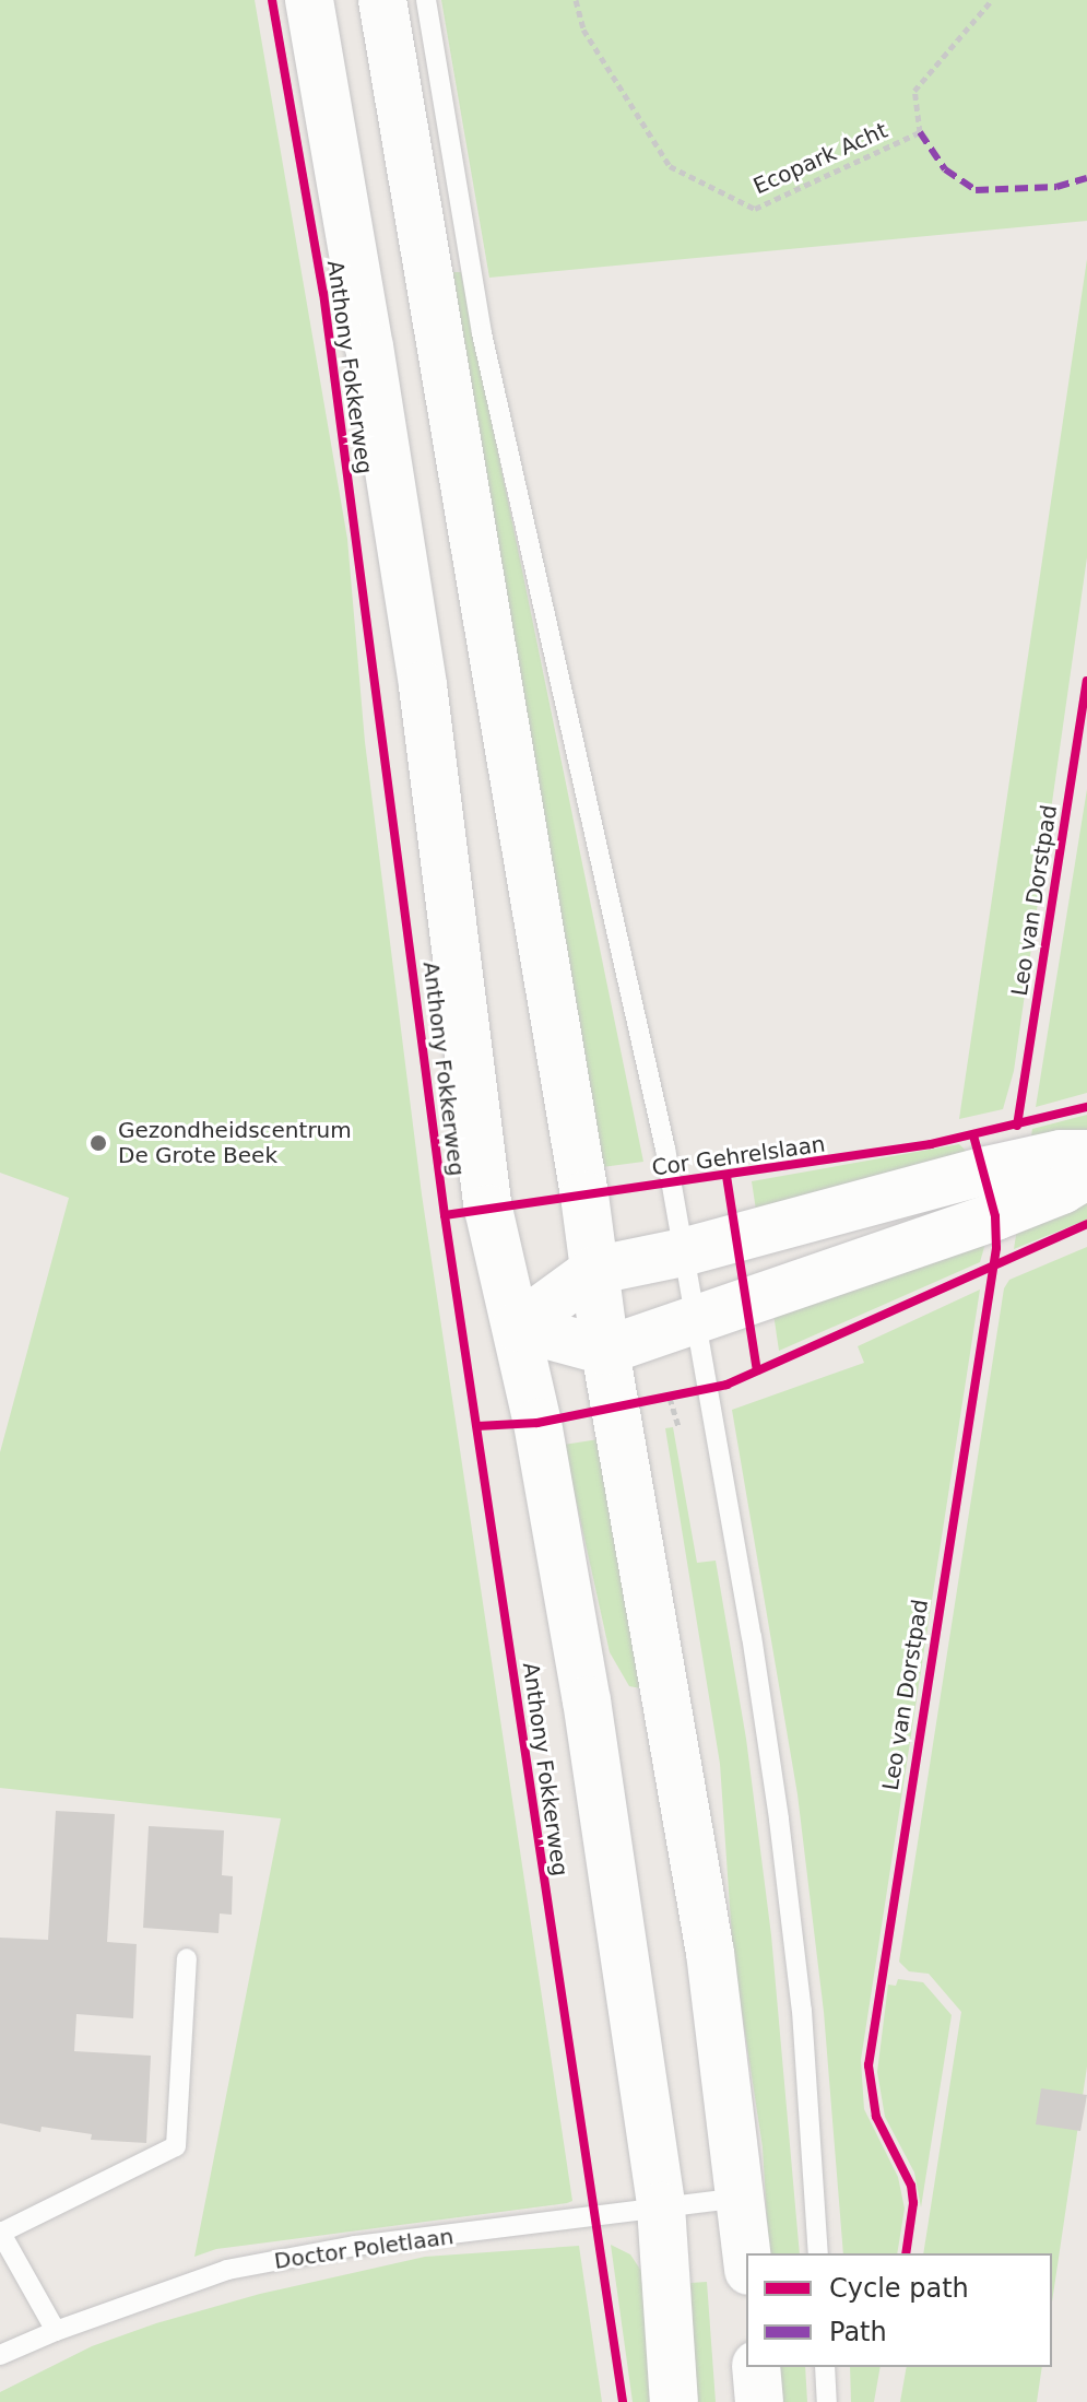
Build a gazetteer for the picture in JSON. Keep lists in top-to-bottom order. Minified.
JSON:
{"streets":{"main road":["Anthony Fokkerweg"],"lane":["Doctor Poletlaan"],"path":["Ecopark Acht"],"cycle path":["Leo van Dorstpad","Cor Gehrelslaan"]},"crossings":[["Anthony Fokkerweg","Doctor Poletlaan"]],"places":["Gezondheidscentrum De Grote Beek"],"legend":["Cycle path","Path"]}
